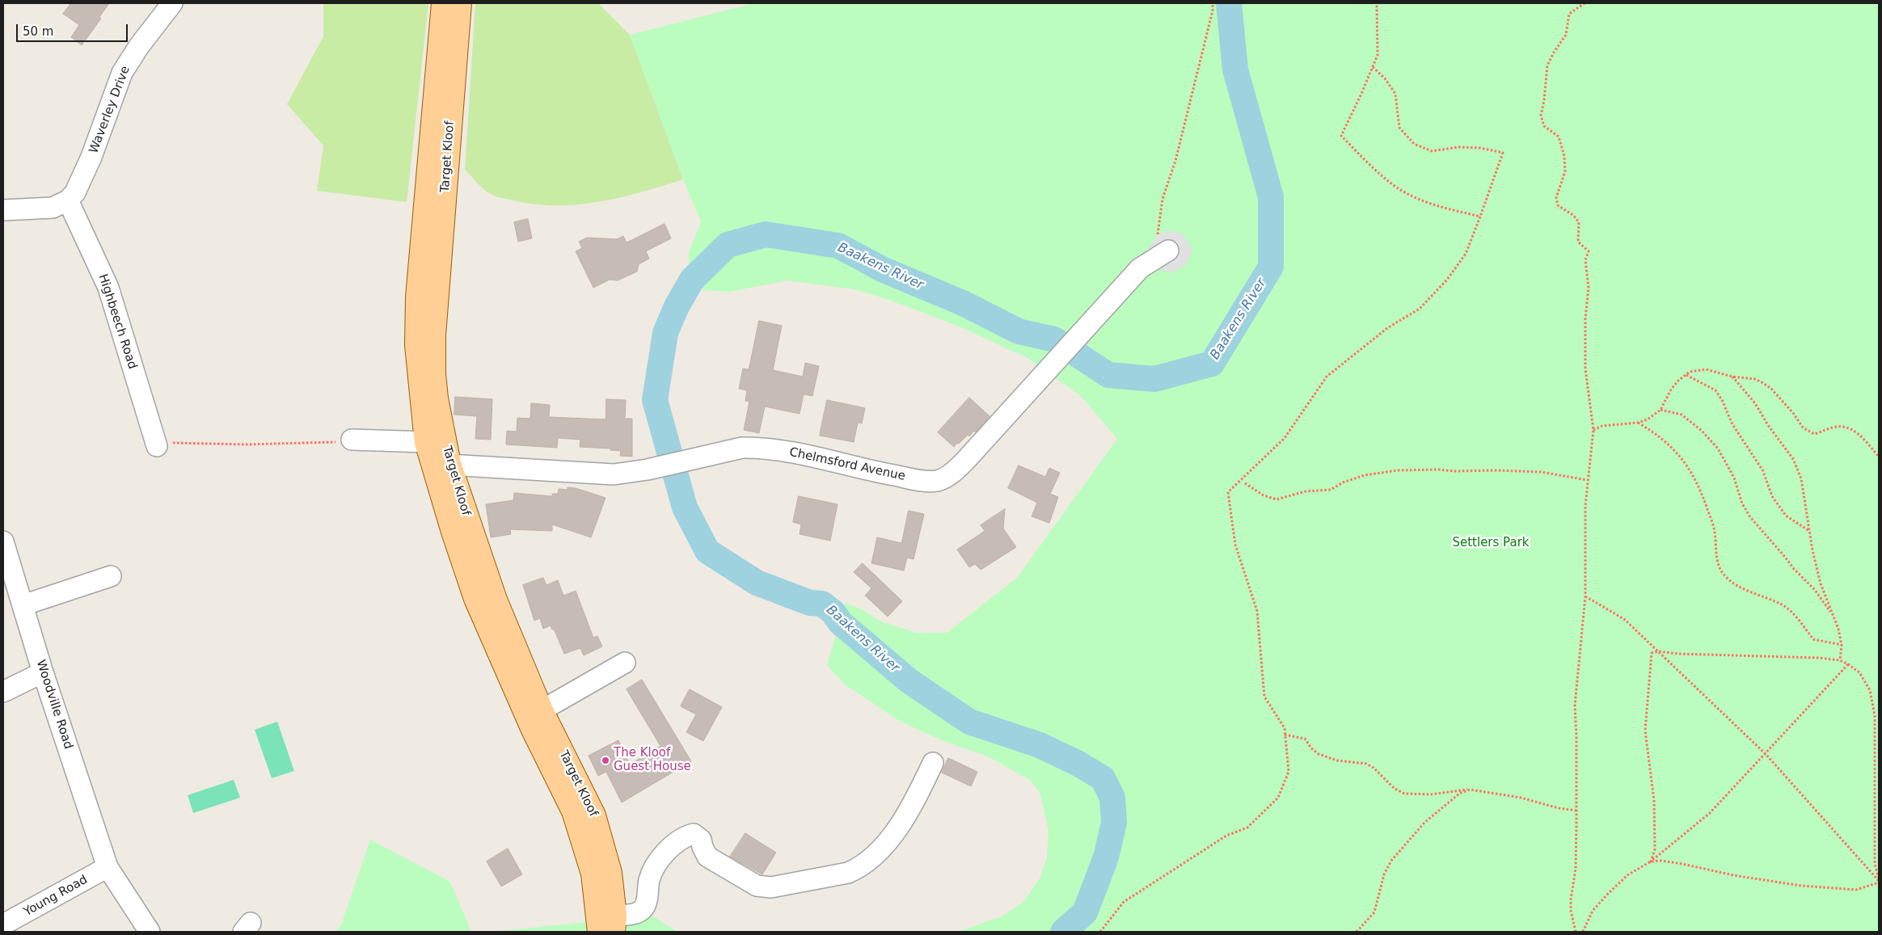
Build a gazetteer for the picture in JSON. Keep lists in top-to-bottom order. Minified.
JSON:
{"streets":{"main road":["Target Kloof"],"street":["Waverley Drive","Highbeech Road","Chelmsford Avenue","Woodville Road","Young Road"]},"crossings":[["Waverley Drive","Highbeech Road"],["Target Kloof","Chelmsford Avenue"],["Woodville Road","Young Road"]],"water":["Baakens River"],"parks":["Settlers Park"],"places":["The Kloof Guest House"],"scale_bar":"50 m"}
